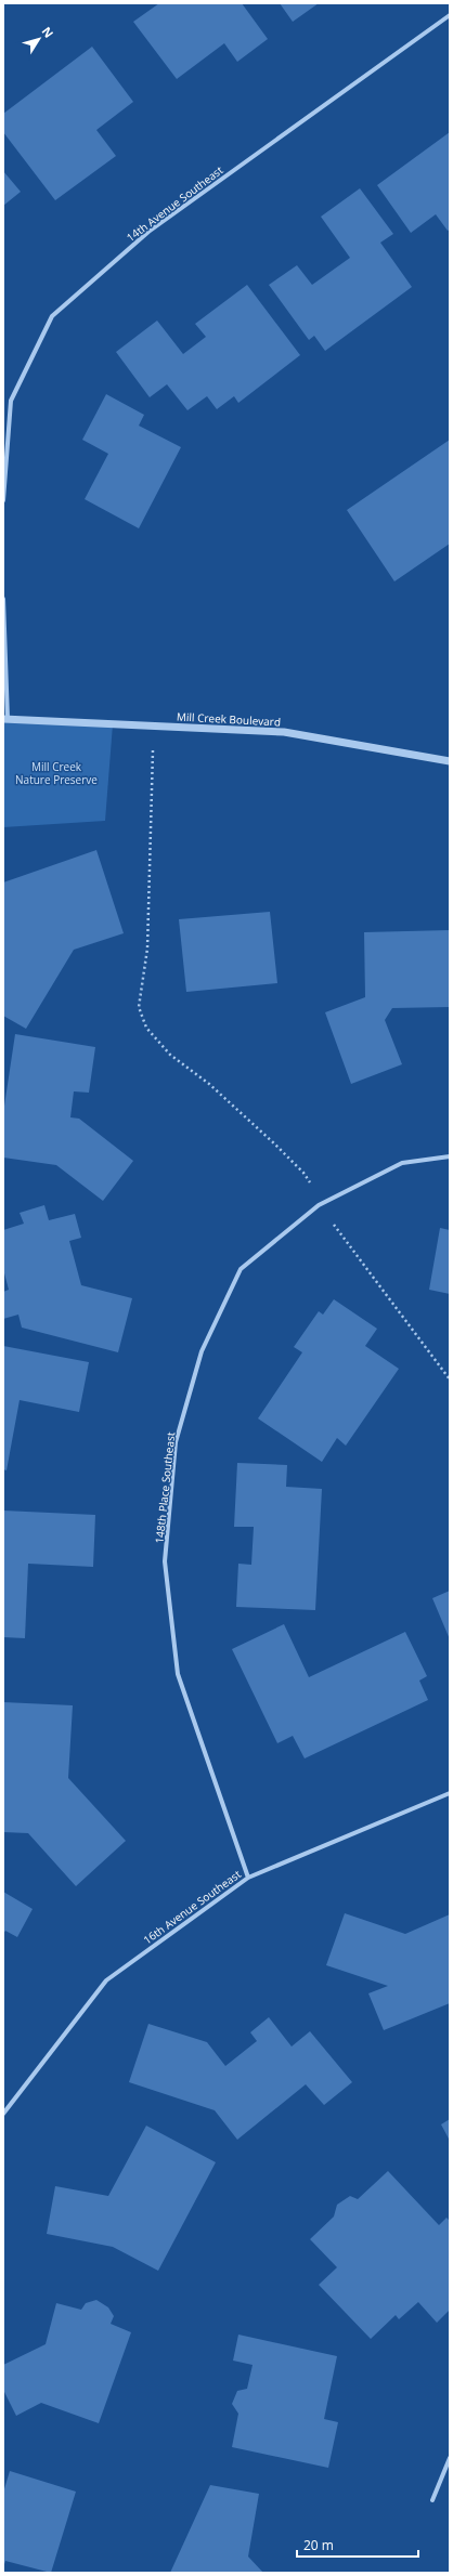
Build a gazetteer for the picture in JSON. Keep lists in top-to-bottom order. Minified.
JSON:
{"streets":{"street":["14th Avenue Southeast","Mill Creek Boulevard","148th Place Southeast","16th Avenue Southeast"]},"crossings":[["148th Place Southeast","16th Avenue Southeast"]],"parks":["Mill Creek Nature Preserve"],"scale_bar":"20 m","north":"top right"}
